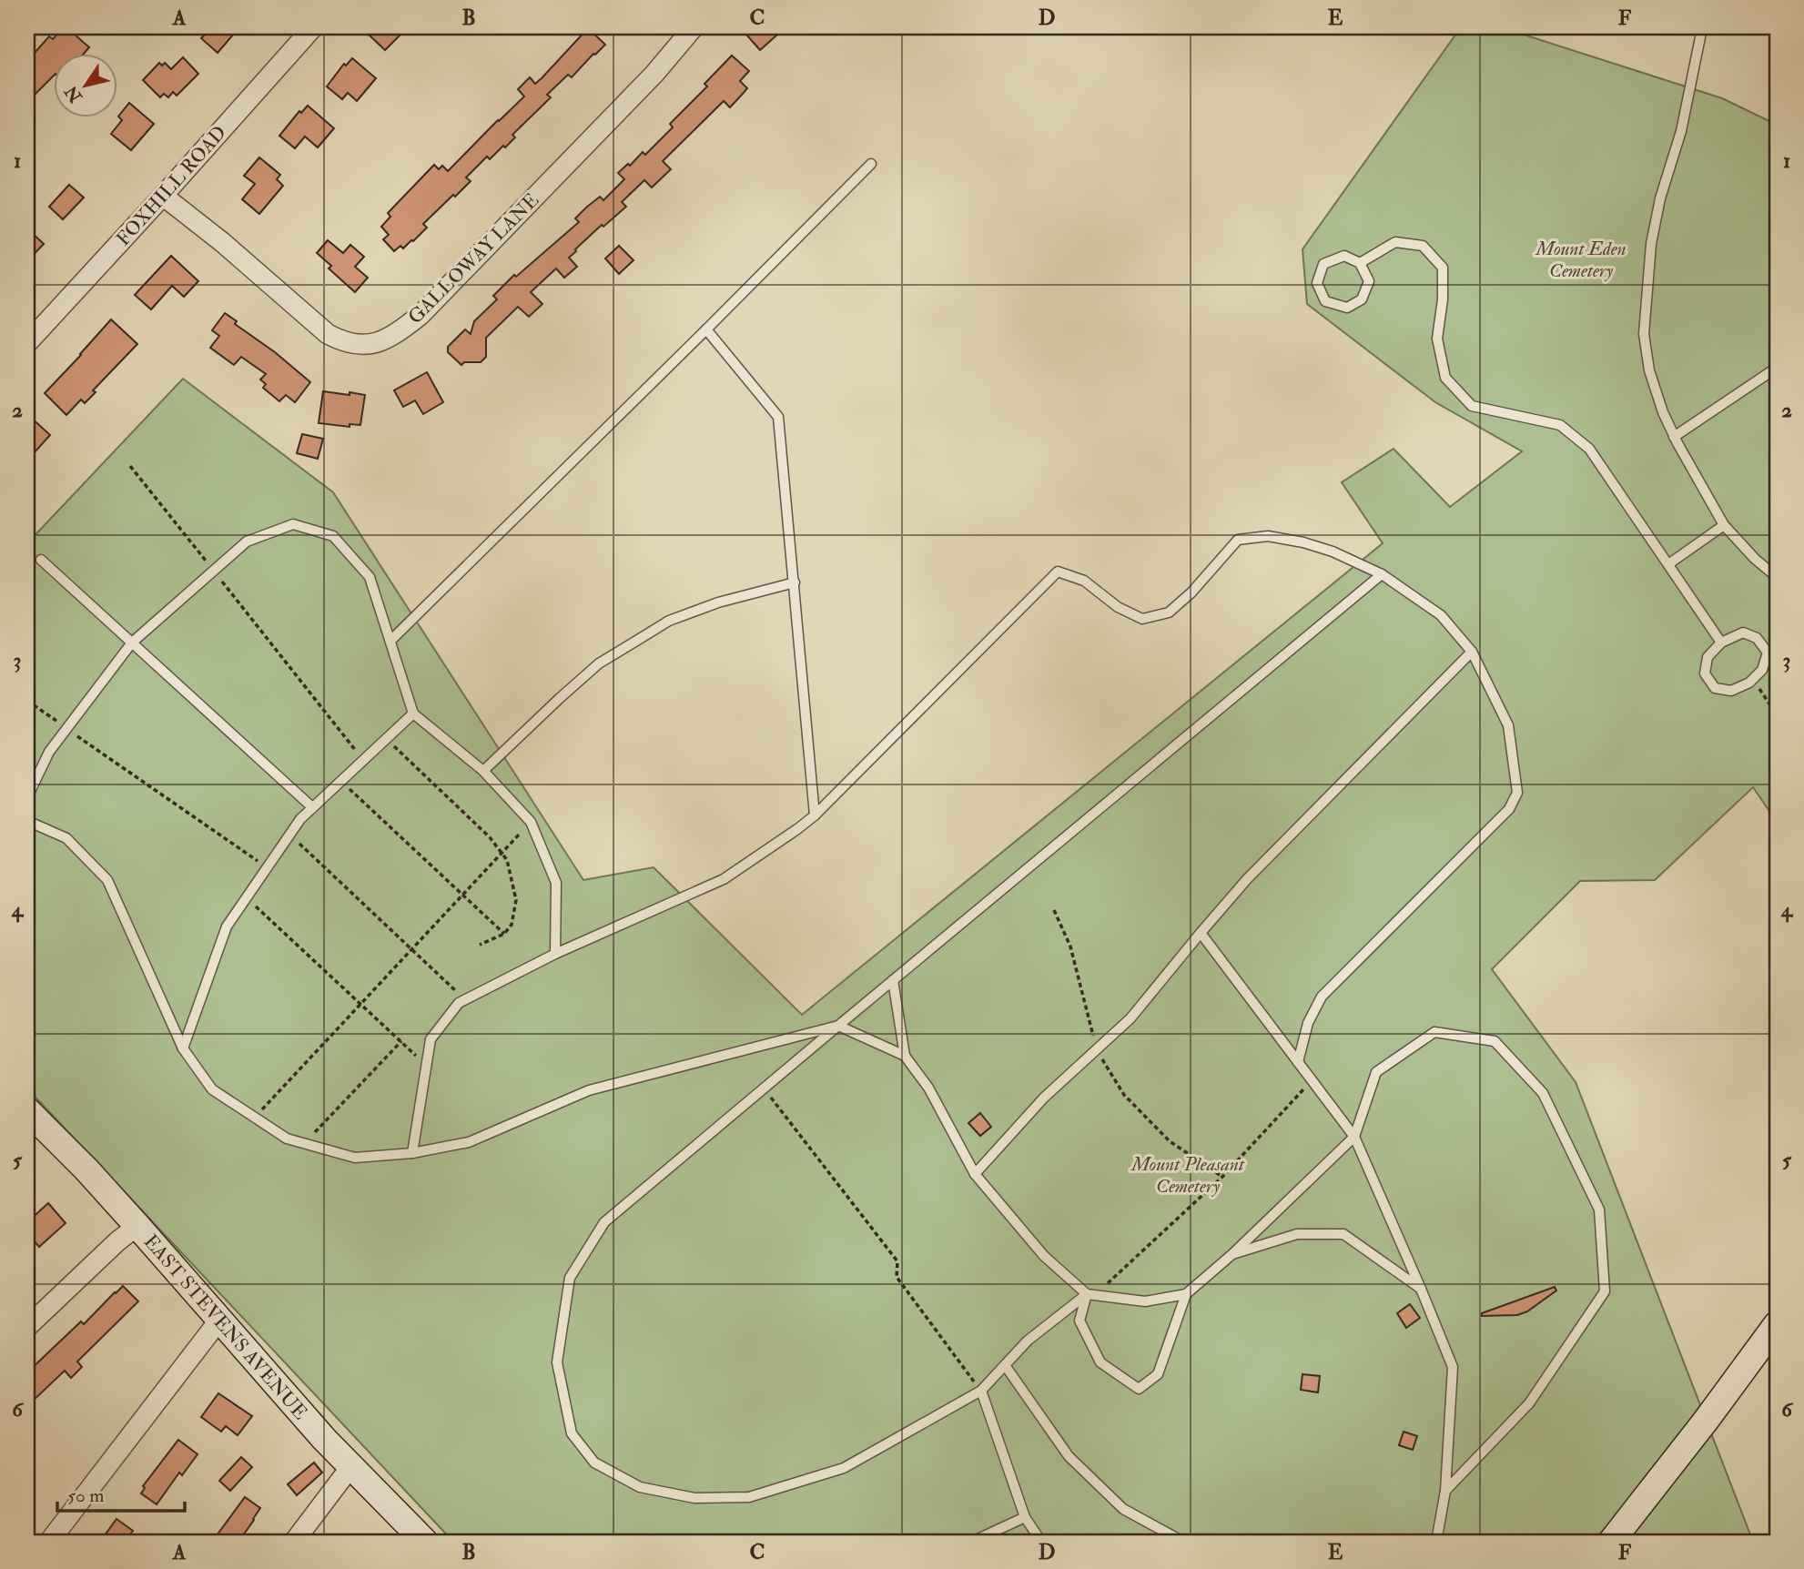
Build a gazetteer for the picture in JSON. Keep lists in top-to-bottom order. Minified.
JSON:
{"streets":{"street":["FOXHILL ROAD","GALLOWAY LANE","EAST STEVENS AVENUE"]},"crossings":[["FOXHILL ROAD","GALLOWAY LANE"]],"parks":["Mount Eden Cemetery","Mount Pleasant Cemetery"],"scale_bar":"50 m","north":"bottom left","grid":{"columns":["A","B","C","D","E","F"],"rows":["1","2","3","4","5","6"]}}
